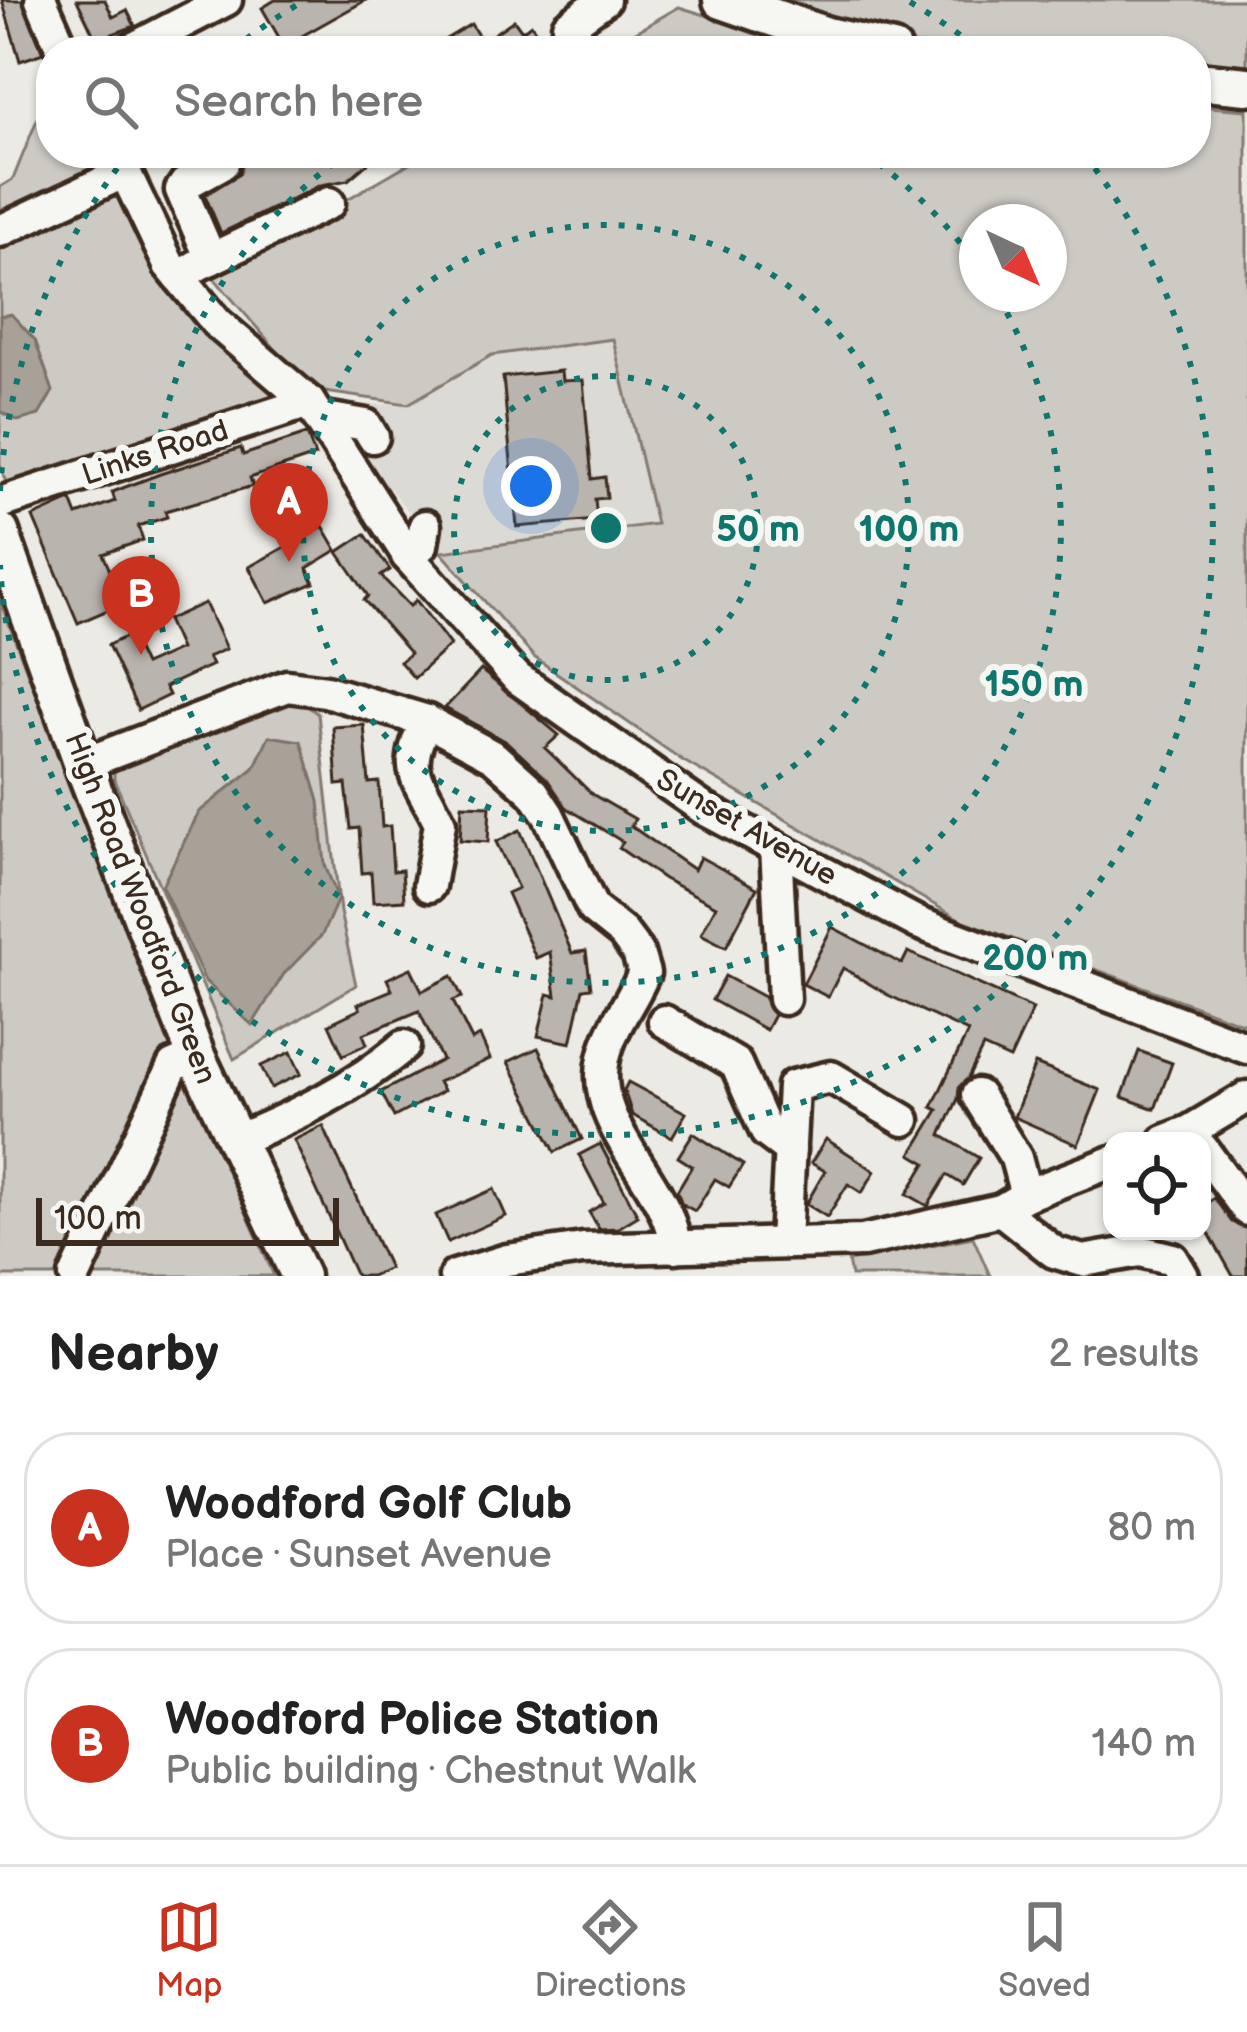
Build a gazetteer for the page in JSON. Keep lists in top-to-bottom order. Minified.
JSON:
{"streets":{"main road":["High Road Woodford Green"],"street":["Links Road","Sunset Avenue"]},"crossings":[["Links Road","Sunset Avenue"]],"scale_bar":"100 m","north":"bottom right","page":{"search":"Search here","pins":["A","B"],"scale":"100 m","heading":["Nearby","2 results"],"list":[{"mark":"A","name":"Woodford Golf Club","note":"Place · Sunset Avenue","value":"80 m"},{"mark":"B","name":"Woodford Police Station","note":"Public building · Chestnut Walk","value":"140 m"}],"nav":["Map","Directions","Saved"]},"rings":["50 m","100 m","150 m","200 m"]}
